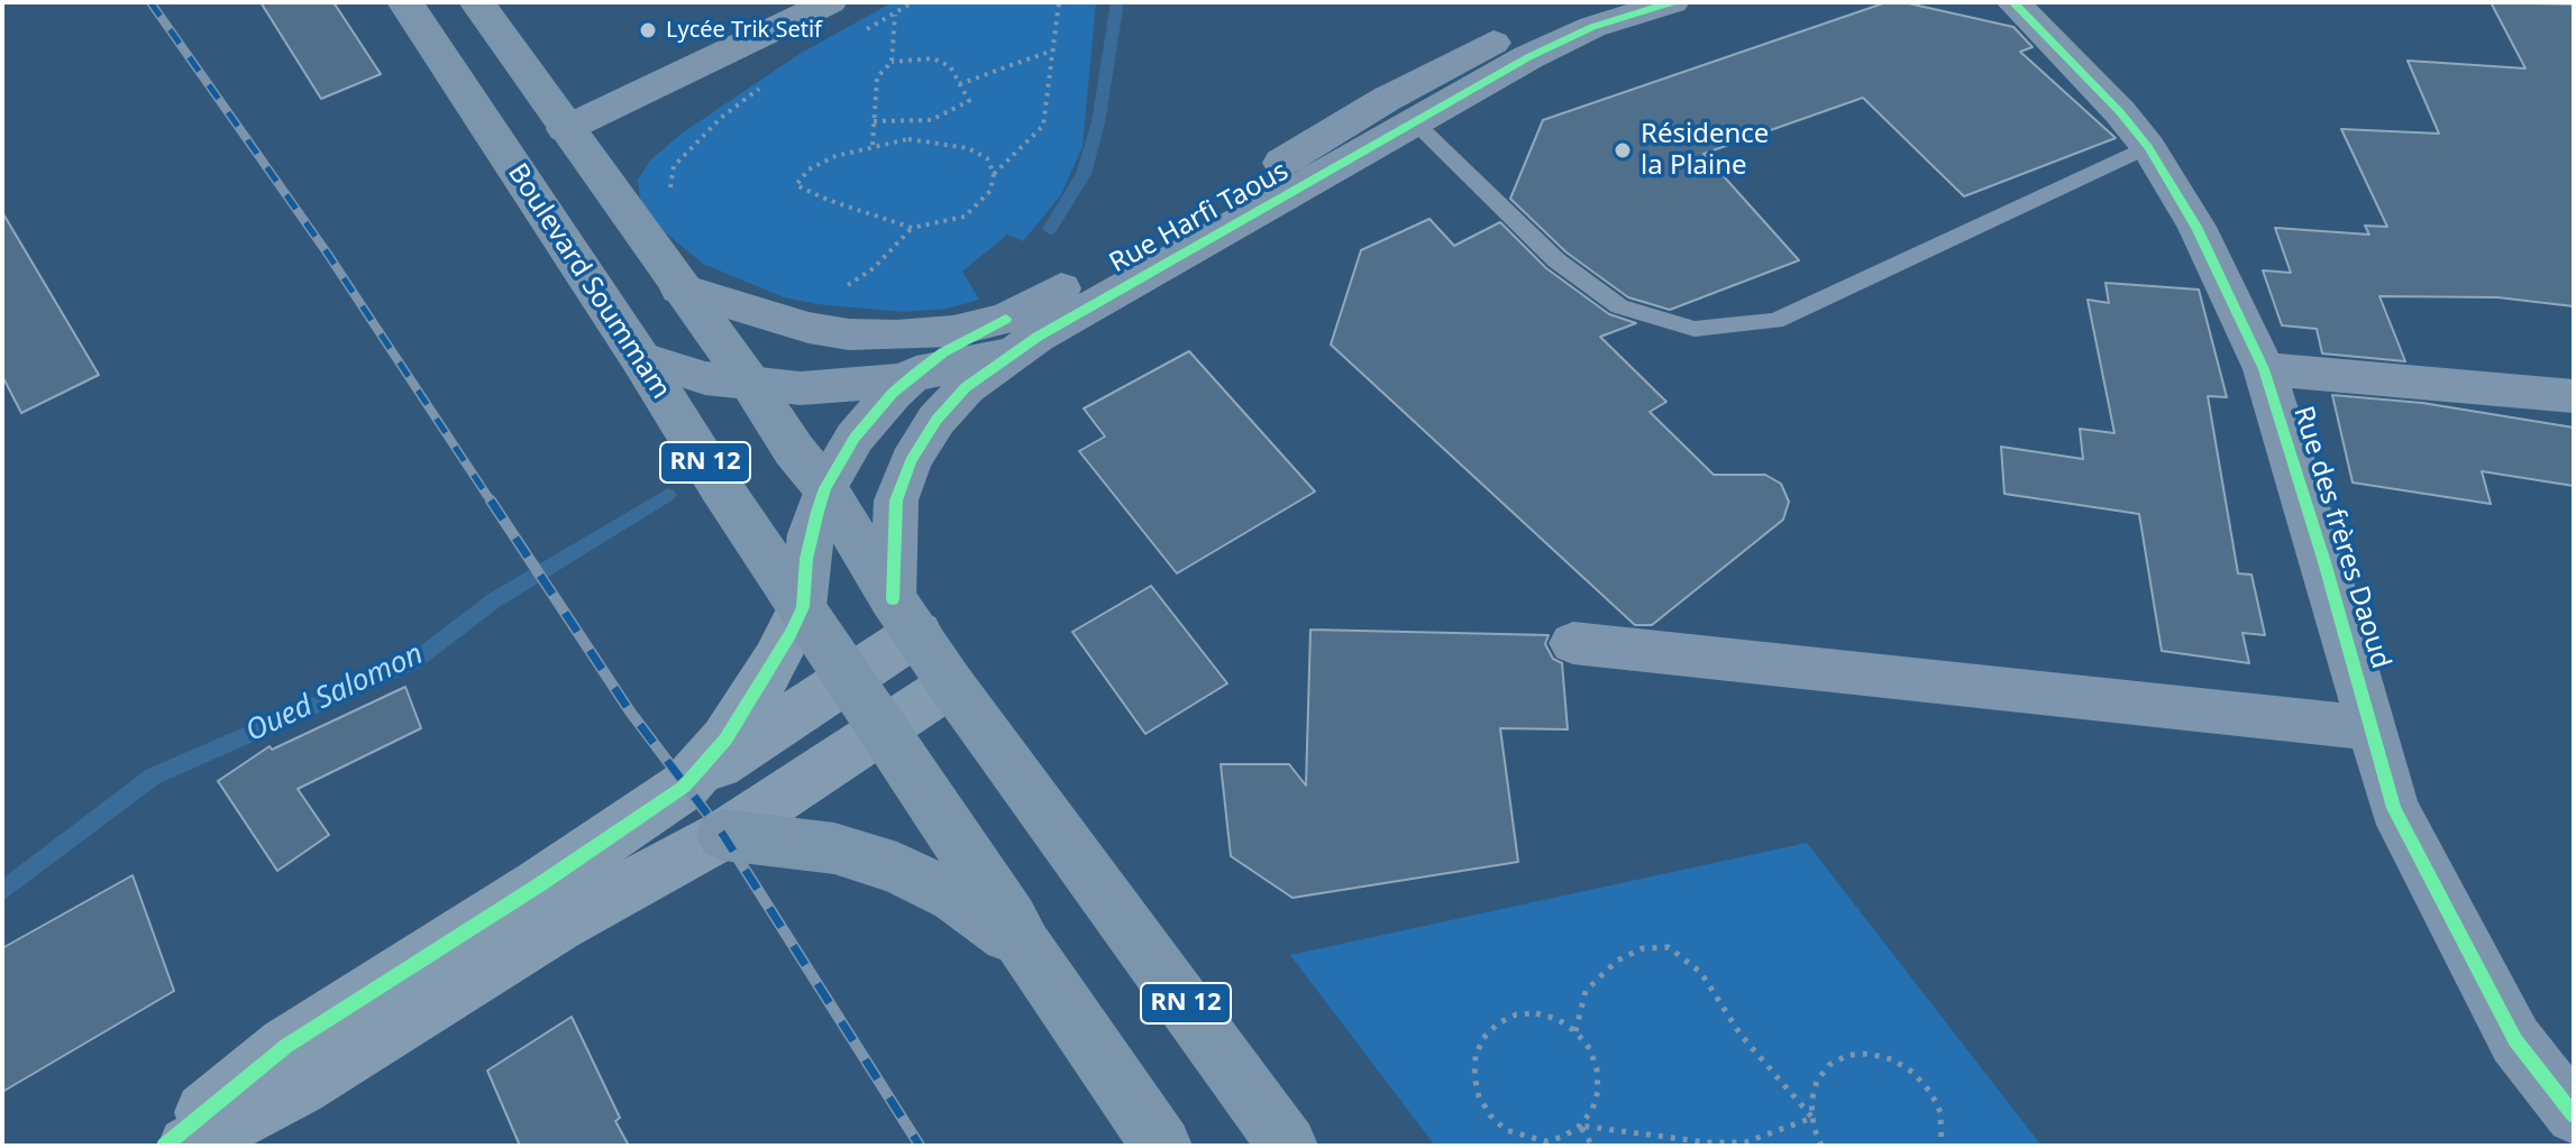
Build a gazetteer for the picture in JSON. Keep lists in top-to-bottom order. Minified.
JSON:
{"streets":{"main road":["Boulevard Soummam","RN 12"],"street":["Rue Harfi Taous","Rue des frères Daoud"]},"crossings":[["Rue Harfi Taous","Boulevard Soummam"],["Rue Harfi Taous","RN 12"],["Boulevard Soummam","RN 12"]],"water":["Oued Salomon"],"places":["Lycée Trik Setif","Résidence la Plaine"]}
